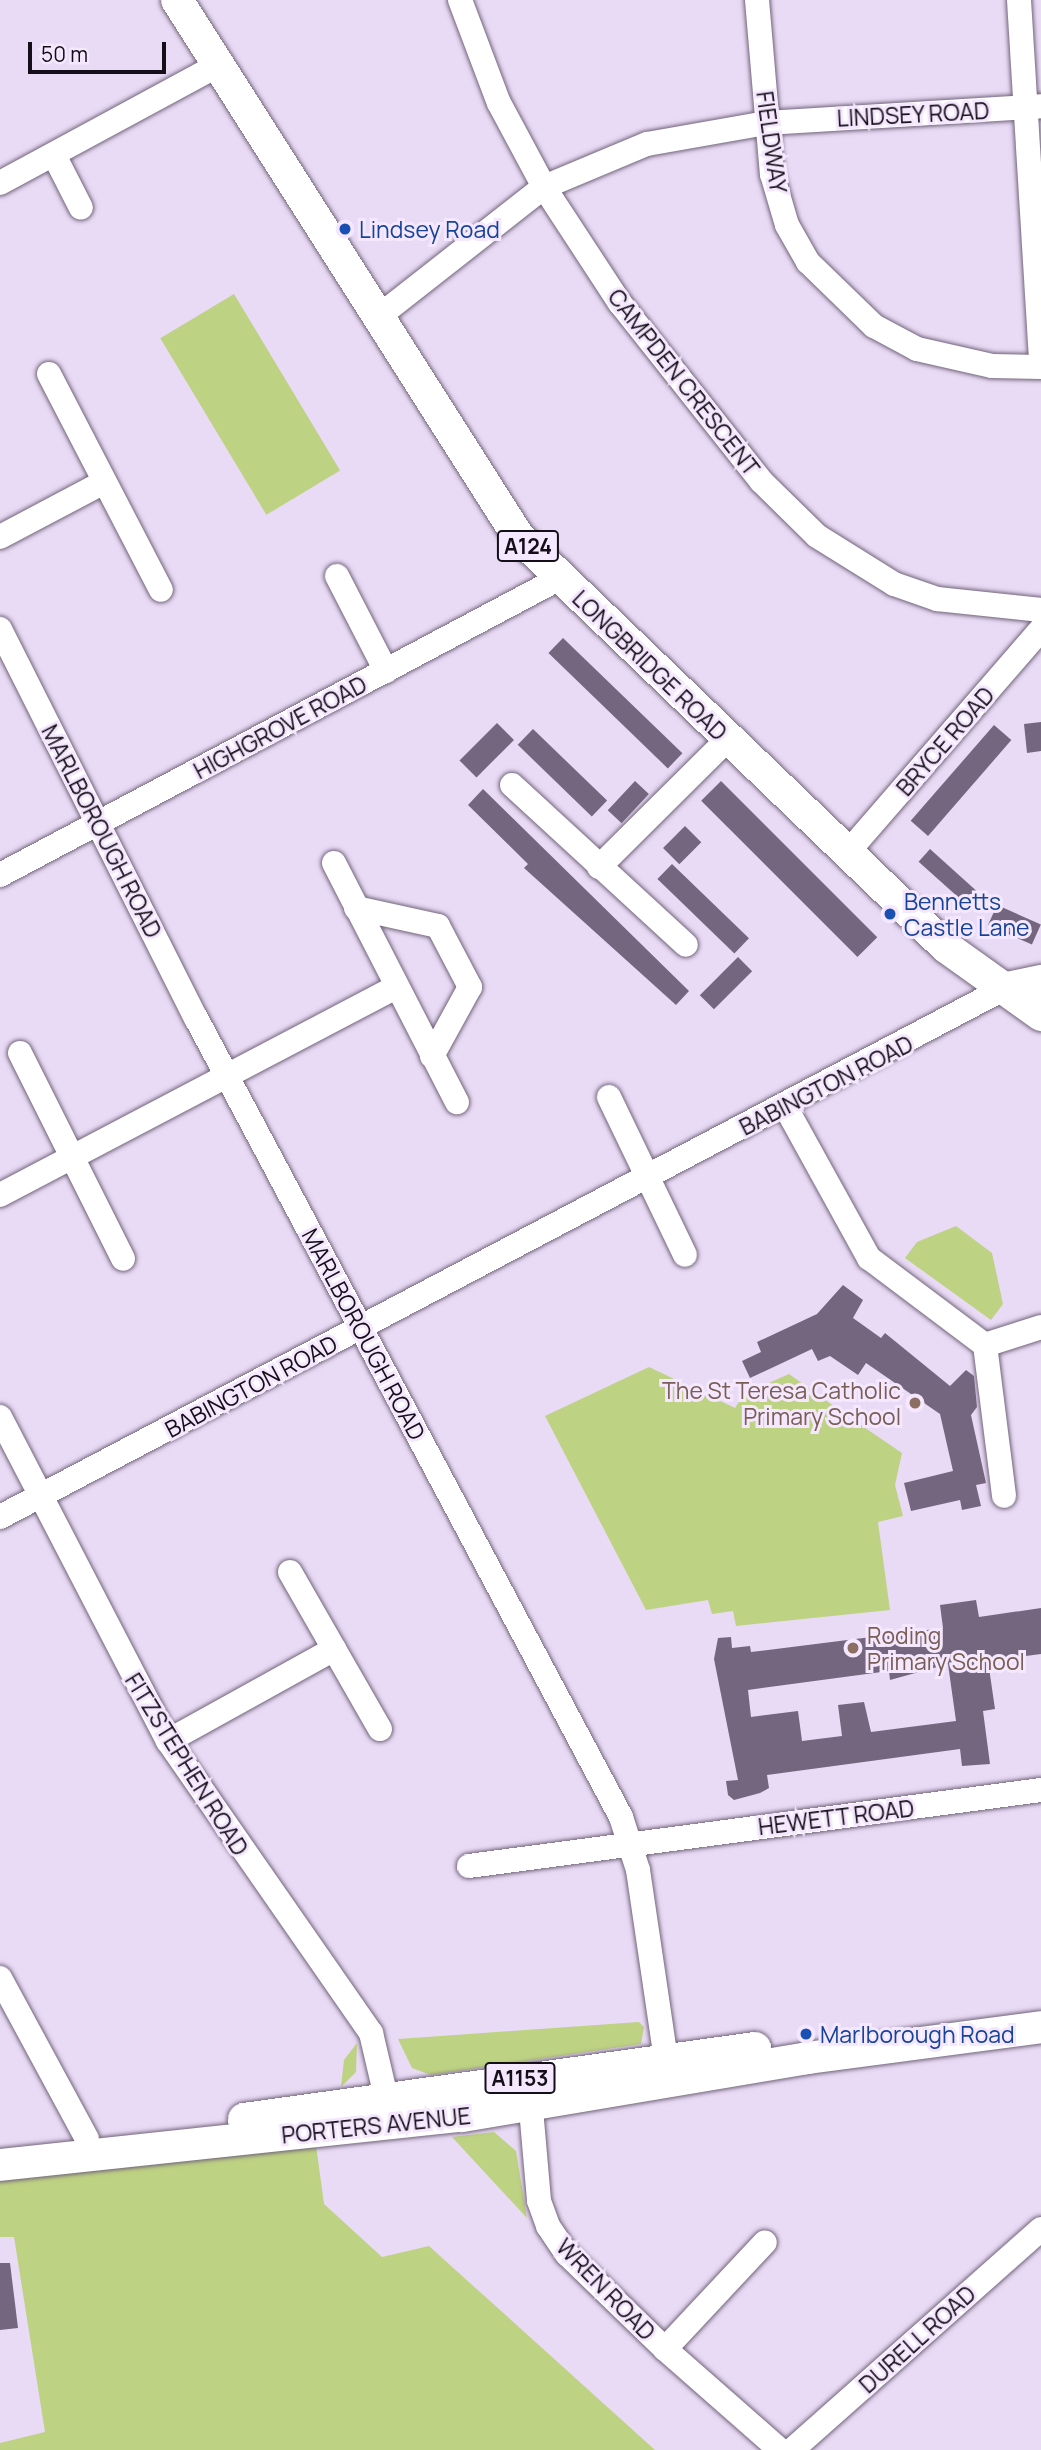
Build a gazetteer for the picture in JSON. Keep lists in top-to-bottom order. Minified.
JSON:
{"streets":{"main road":["A124","LONGBRIDGE ROAD","A1153","PORTERS AVENUE"],"street":["LINDSEY ROAD","FIELDWAY","CAMPDEN CRESCENT","HIGHGROVE ROAD","BRYCE ROAD","MARLBOROUGH ROAD","BABINGTON ROAD","FITZSTEPHEN ROAD","HEWETT ROAD","WREN ROAD","DURELL ROAD"]},"crossings":[["LINDSEY ROAD","FIELDWAY"],["LINDSEY ROAD","CAMPDEN CRESCENT"],["LINDSEY ROAD","LONGBRIDGE ROAD"],["LONGBRIDGE ROAD","HIGHGROVE ROAD"],["LONGBRIDGE ROAD","BRYCE ROAD"],["LONGBRIDGE ROAD","BABINGTON ROAD"],["HIGHGROVE ROAD","MARLBOROUGH ROAD"],["MARLBOROUGH ROAD","BABINGTON ROAD"],["MARLBOROUGH ROAD","HEWETT ROAD"],["MARLBOROUGH ROAD","PORTERS AVENUE"],["BABINGTON ROAD","FITZSTEPHEN ROAD"],["FITZSTEPHEN ROAD","PORTERS AVENUE"],["PORTERS AVENUE","WREN ROAD"]],"places":["Lindsey Road","Bennetts Castle Lane","The St Teresa Catholic Primary School","Roding Primary School","Marlborough Road"],"scale_bar":"50 m"}
